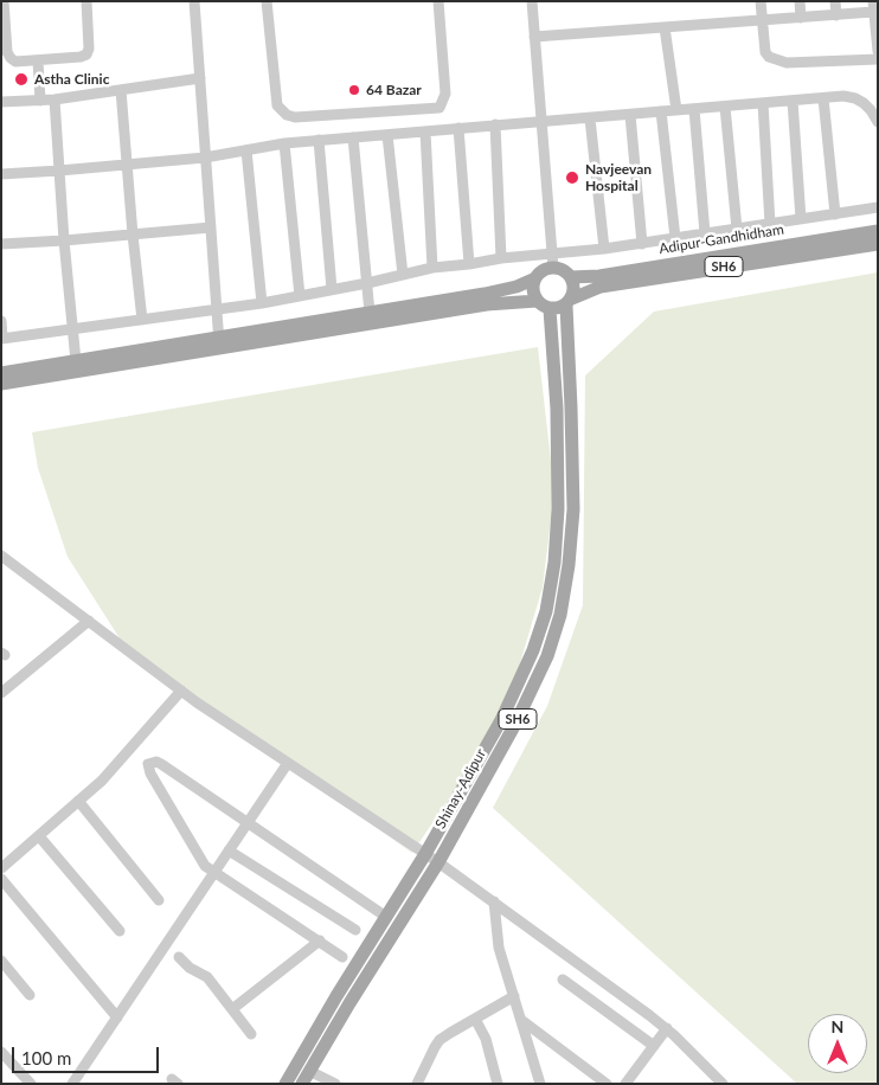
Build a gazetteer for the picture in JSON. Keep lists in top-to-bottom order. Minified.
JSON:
{"streets":{"main road":["Adipur-Gandhidham","SH6","Shinay-Adipur"]},"crossings":[["Adipur-Gandhidham","SH6"],["Adipur-Gandhidham","Shinay-Adipur"],["SH6","Shinay-Adipur"]],"places":["Astha Clinic","64 Bazar","Navjeevan Hospital"],"scale_bar":"100 m","north":"top"}
